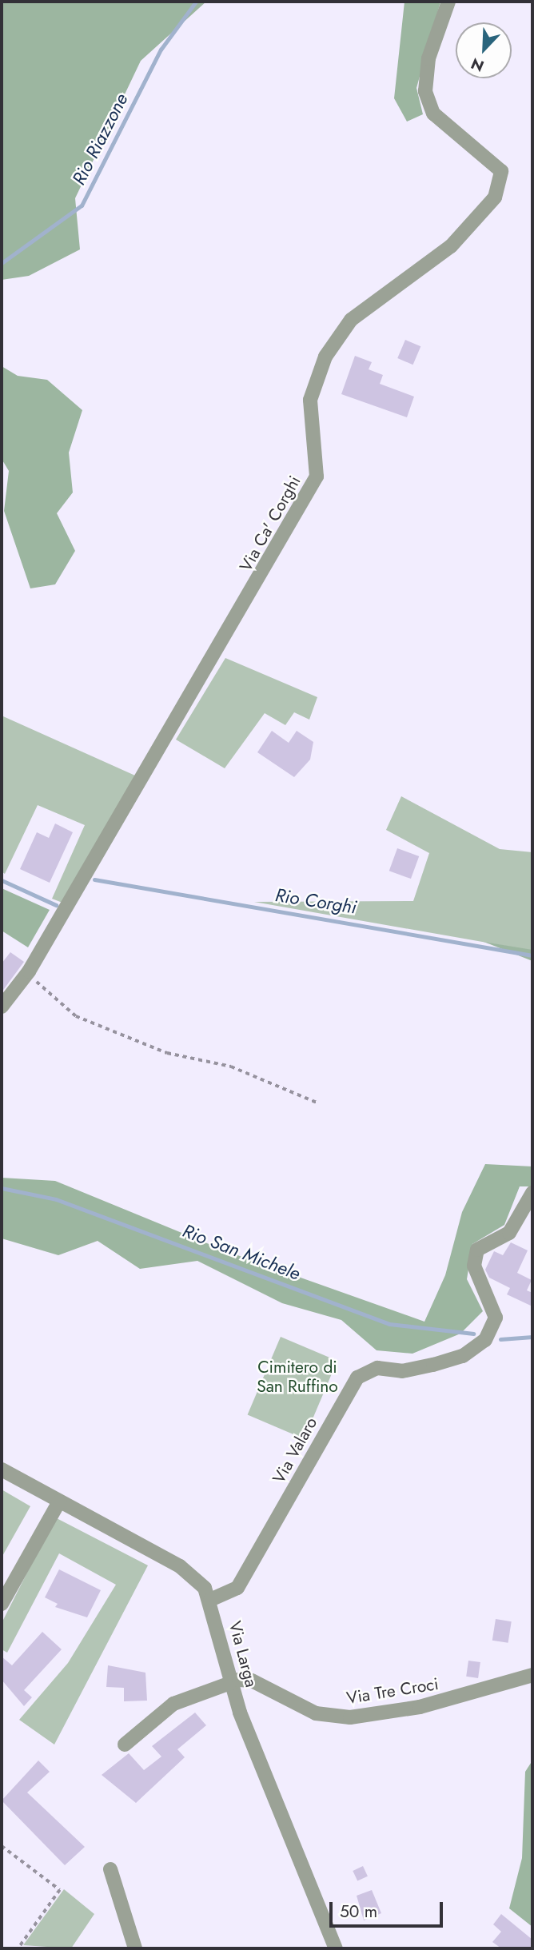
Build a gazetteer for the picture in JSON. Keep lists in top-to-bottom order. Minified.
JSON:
{"streets":{"street":["Via Ca' Corghi","Via Valaro","Via Larga","Via Tre Croci"]},"crossings":[["Via Valaro","Via Larga"],["Via Larga","Via Tre Croci"]],"water":["Rio Riazzone","Rio Corghi","Rio San Michele"],"parks":["Cimitero di San Ruffino"],"scale_bar":"50 m","north":"bottom left"}
